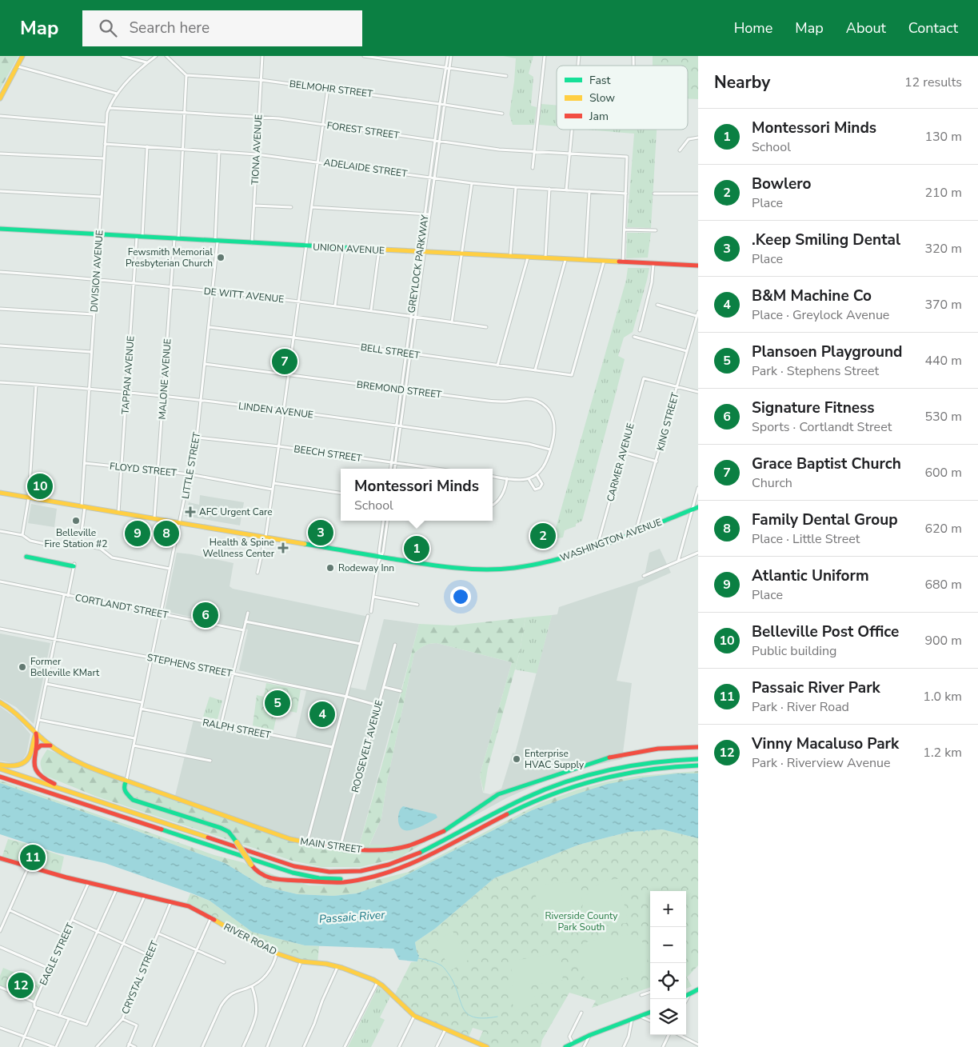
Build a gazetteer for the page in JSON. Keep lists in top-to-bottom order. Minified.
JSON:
{"streets":{"main road":["UNION AVENUE","WASHINGTON AVENUE","MAIN STREET","RIVER ROAD"],"street":["BELMOHR STREET","FOREST STREET","TIONA AVENUE","ADELAIDE STREET","GREYLOCK PARKWAY","DIVISION AVENUE","DE WITT AVENUE","BELL STREET","TAPPAN AVENUE","MALONE AVENUE","BREMOND STREET","LINDEN AVENUE","KING STREET","BEECH STREET","CARMER AVENUE","LITTLE STREET","FLOYD STREET","CORTLANDT STREET","STEPHENS STREET","RALPH STREET","ROOSEVELT AVENUE","EAGLE STREET","CRYSTAL STREET"]},"crossings":[["BELMOHR STREET","TIONA AVENUE"],["BELMOHR STREET","GREYLOCK PARKWAY"],["BELMOHR STREET","MALONE AVENUE"],["FOREST STREET","TIONA AVENUE"],["FOREST STREET","ADELAIDE STREET"],["FOREST STREET","GREYLOCK PARKWAY"],["FOREST STREET","DIVISION AVENUE"],["FOREST STREET","MALONE AVENUE"],["TIONA AVENUE","ADELAIDE STREET"],["TIONA AVENUE","UNION AVENUE"],["ADELAIDE STREET","GREYLOCK PARKWAY"],["ADELAIDE STREET","DIVISION AVENUE"],["ADELAIDE STREET","TAPPAN AVENUE"],["ADELAIDE STREET","MALONE AVENUE"],["ADELAIDE STREET","LITTLE STREET"],["UNION AVENUE","GREYLOCK PARKWAY"],["UNION AVENUE","DIVISION AVENUE"],["UNION AVENUE","BELL STREET"],["UNION AVENUE","TAPPAN AVENUE"],["UNION AVENUE","MALONE AVENUE"],["UNION AVENUE","LITTLE STREET"],["GREYLOCK PARKWAY","DE WITT AVENUE"],["GREYLOCK PARKWAY","BELL STREET"],["GREYLOCK PARKWAY","BREMOND STREET"],["GREYLOCK PARKWAY","LINDEN AVENUE"],["GREYLOCK PARKWAY","BEECH STREET"],["DIVISION AVENUE","DE WITT AVENUE"],["DIVISION AVENUE","LINDEN AVENUE"],["DIVISION AVENUE","FLOYD STREET"],["DIVISION AVENUE","WASHINGTON AVENUE"],["DE WITT AVENUE","TAPPAN AVENUE"],["DE WITT AVENUE","MALONE AVENUE"],["DE WITT AVENUE","LITTLE STREET"],["BELL STREET","LITTLE STREET"],["TAPPAN AVENUE","LINDEN AVENUE"],["TAPPAN AVENUE","FLOYD STREET"],["TAPPAN AVENUE","WASHINGTON AVENUE"],["MALONE AVENUE","LINDEN AVENUE"],["MALONE AVENUE","FLOYD STREET"],["MALONE AVENUE","WASHINGTON AVENUE"],["BREMOND STREET","LINDEN AVENUE"],["BREMOND STREET","LITTLE STREET"],["LINDEN AVENUE","LITTLE STREET"],["KING STREET","CARMER AVENUE"],["KING STREET","WASHINGTON AVENUE"],["BEECH STREET","LITTLE STREET"],["CARMER AVENUE","WASHINGTON AVENUE"],["LITTLE STREET","FLOYD STREET"],["LITTLE STREET","WASHINGTON AVENUE"],["LITTLE STREET","CORTLANDT STREET"],["LITTLE STREET","STEPHENS STREET"],["LITTLE STREET","RALPH STREET"],["LITTLE STREET","MAIN STREET"],["STEPHENS STREET","ROOSEVELT AVENUE"],["ROOSEVELT AVENUE","MAIN STREET"],["RIVER ROAD","EAGLE STREET"],["RIVER ROAD","CRYSTAL STREET"]],"water":["Passaic River"],"parks":["Riverside County Park South"],"places":{"other":["Fewsmith Memorial Presbyterian Church","Belleville Fire Station #2","Rodeway Inn","Former Belleville KMart","Enterprise HVAC Supply"],"health":["AFC Urgent Care","Health & Spine Wellness Center"]},"legend":["Fast","Slow","Jam"],"page":{"header":"Map","search":"Search here","nav":["Home","Map","About","Contact"],"heading":["Nearby","12 results"],"list":[{"mark":"1","name":"Montessori Minds","note":"School","value":"130 m"},{"mark":"2","name":"Bowlero","note":"Place","value":"210 m"},{"mark":"3","name":".Keep Smiling Dental","note":"Place","value":"320 m"},{"mark":"4","name":"B&M Machine Co","note":"Place · Greylock Avenue","value":"370 m"},{"mark":"5","name":"Plansoen Playground","note":"Park · Stephens Street","value":"440 m"},{"mark":"6","name":"Signature Fitness","note":"Sports · Cortlandt Street","value":"530 m"},{"mark":"7","name":"Grace Baptist Church","note":"Church","value":"600 m"},{"mark":"8","name":"Family Dental Group","note":"Place · Little Street","value":"620 m"},{"mark":"9","name":"Atlantic Uniform","note":"Place","value":"680 m"},{"mark":"10","name":"Belleville Post Office","note":"Public building","value":"900 m"},{"mark":"11","name":"Passaic River Park","note":"Park · River Road","value":"1.0 km"},{"mark":"12","name":"Vinny Macaluso Park","note":"Park · Riverview Avenue","value":"1.2 km"}],"pins":["7","10","3","8","9","2","1","6","5","4","11","12"],"popup":["Montessori Minds","School"],"map_buttons":["+","−"]}}
